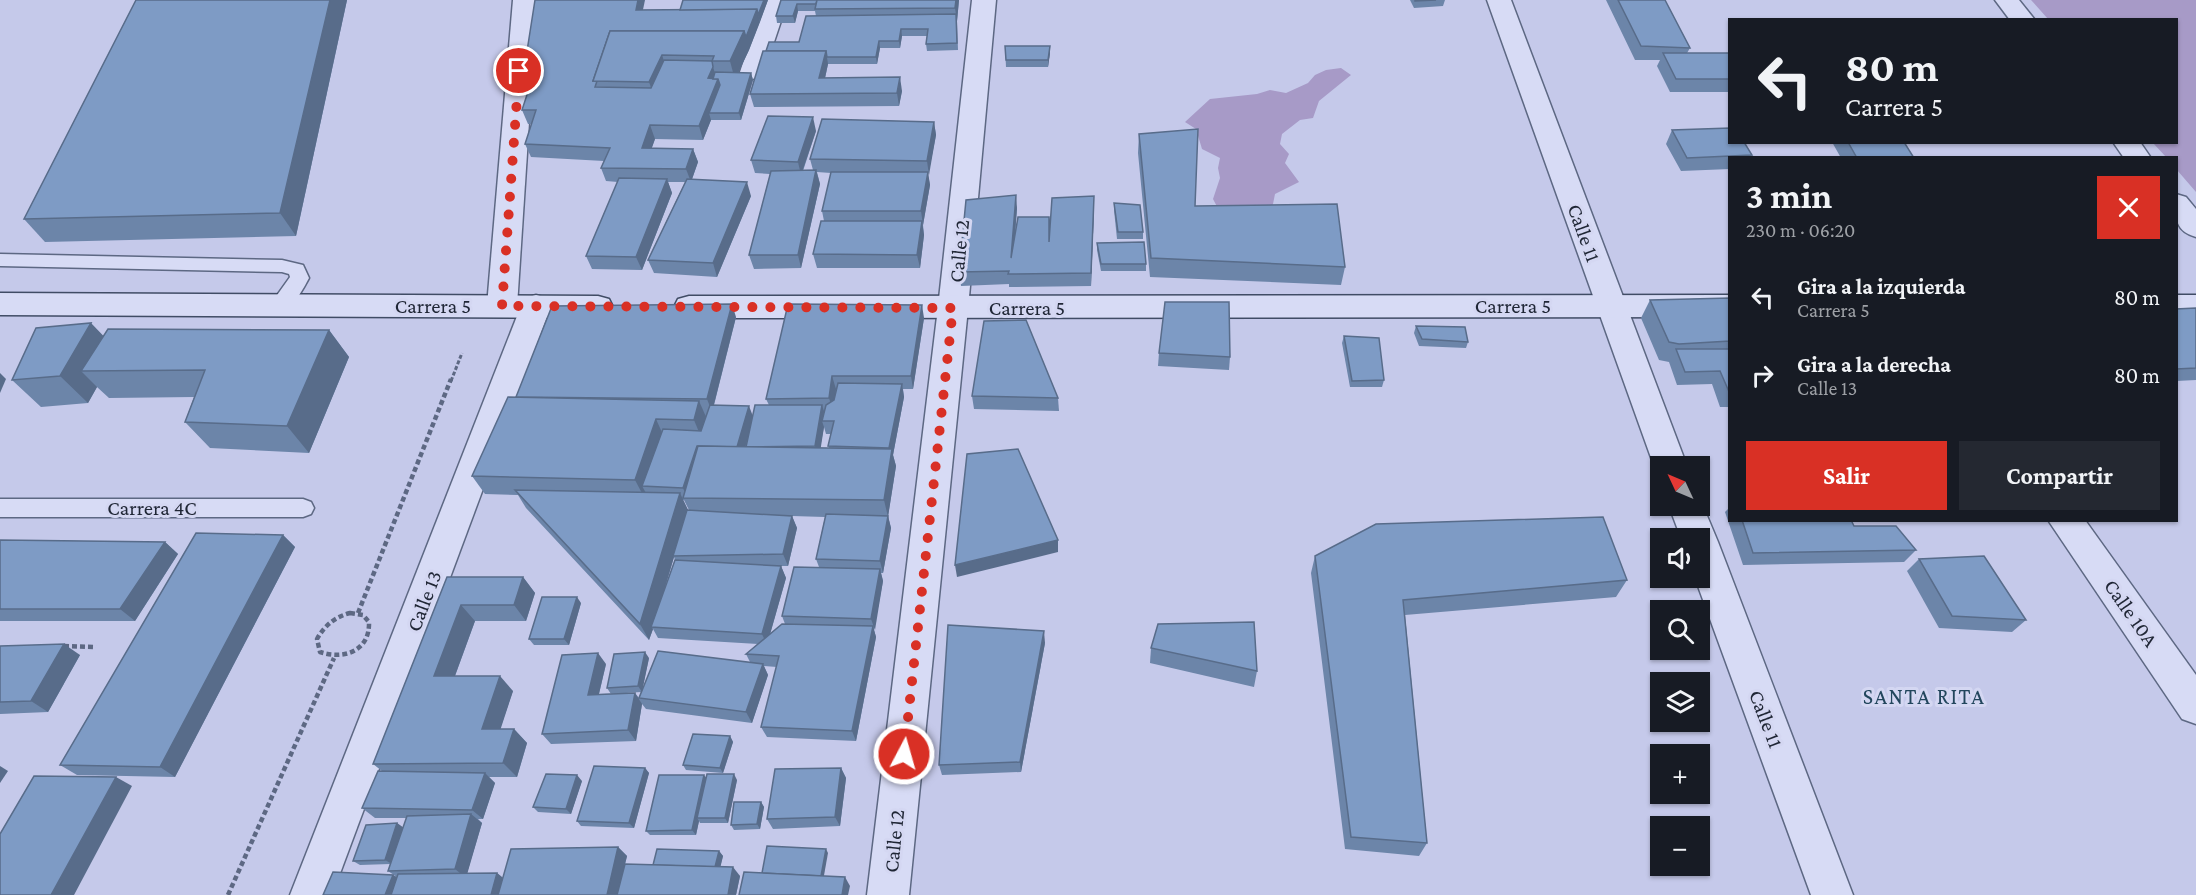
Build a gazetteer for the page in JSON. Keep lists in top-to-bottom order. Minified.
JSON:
{"streets":{"street":["Calle 11","Calle 12","Carrera 5","Calle 13","Calle 10A"],"lane":["Carrera 4C"]},"crossings":[["Calle 11","Carrera 5"],["Calle 12","Carrera 5"],["Carrera 5","Calle 13"]],"districts":["SANTA RITA"],"north":"top left","page":{"turn":["80 m","Carrera 5"],"heading":["3 min","230 m · 06:20"],"list":[{"name":"Gira a la izquierda","note":"Carrera 5","value":"80 m"},{"name":"Gira a la derecha","note":"Calle 13","value":"80 m"}],"buttons":["Salir","Compartir"],"map_buttons":["+","−"]}}
